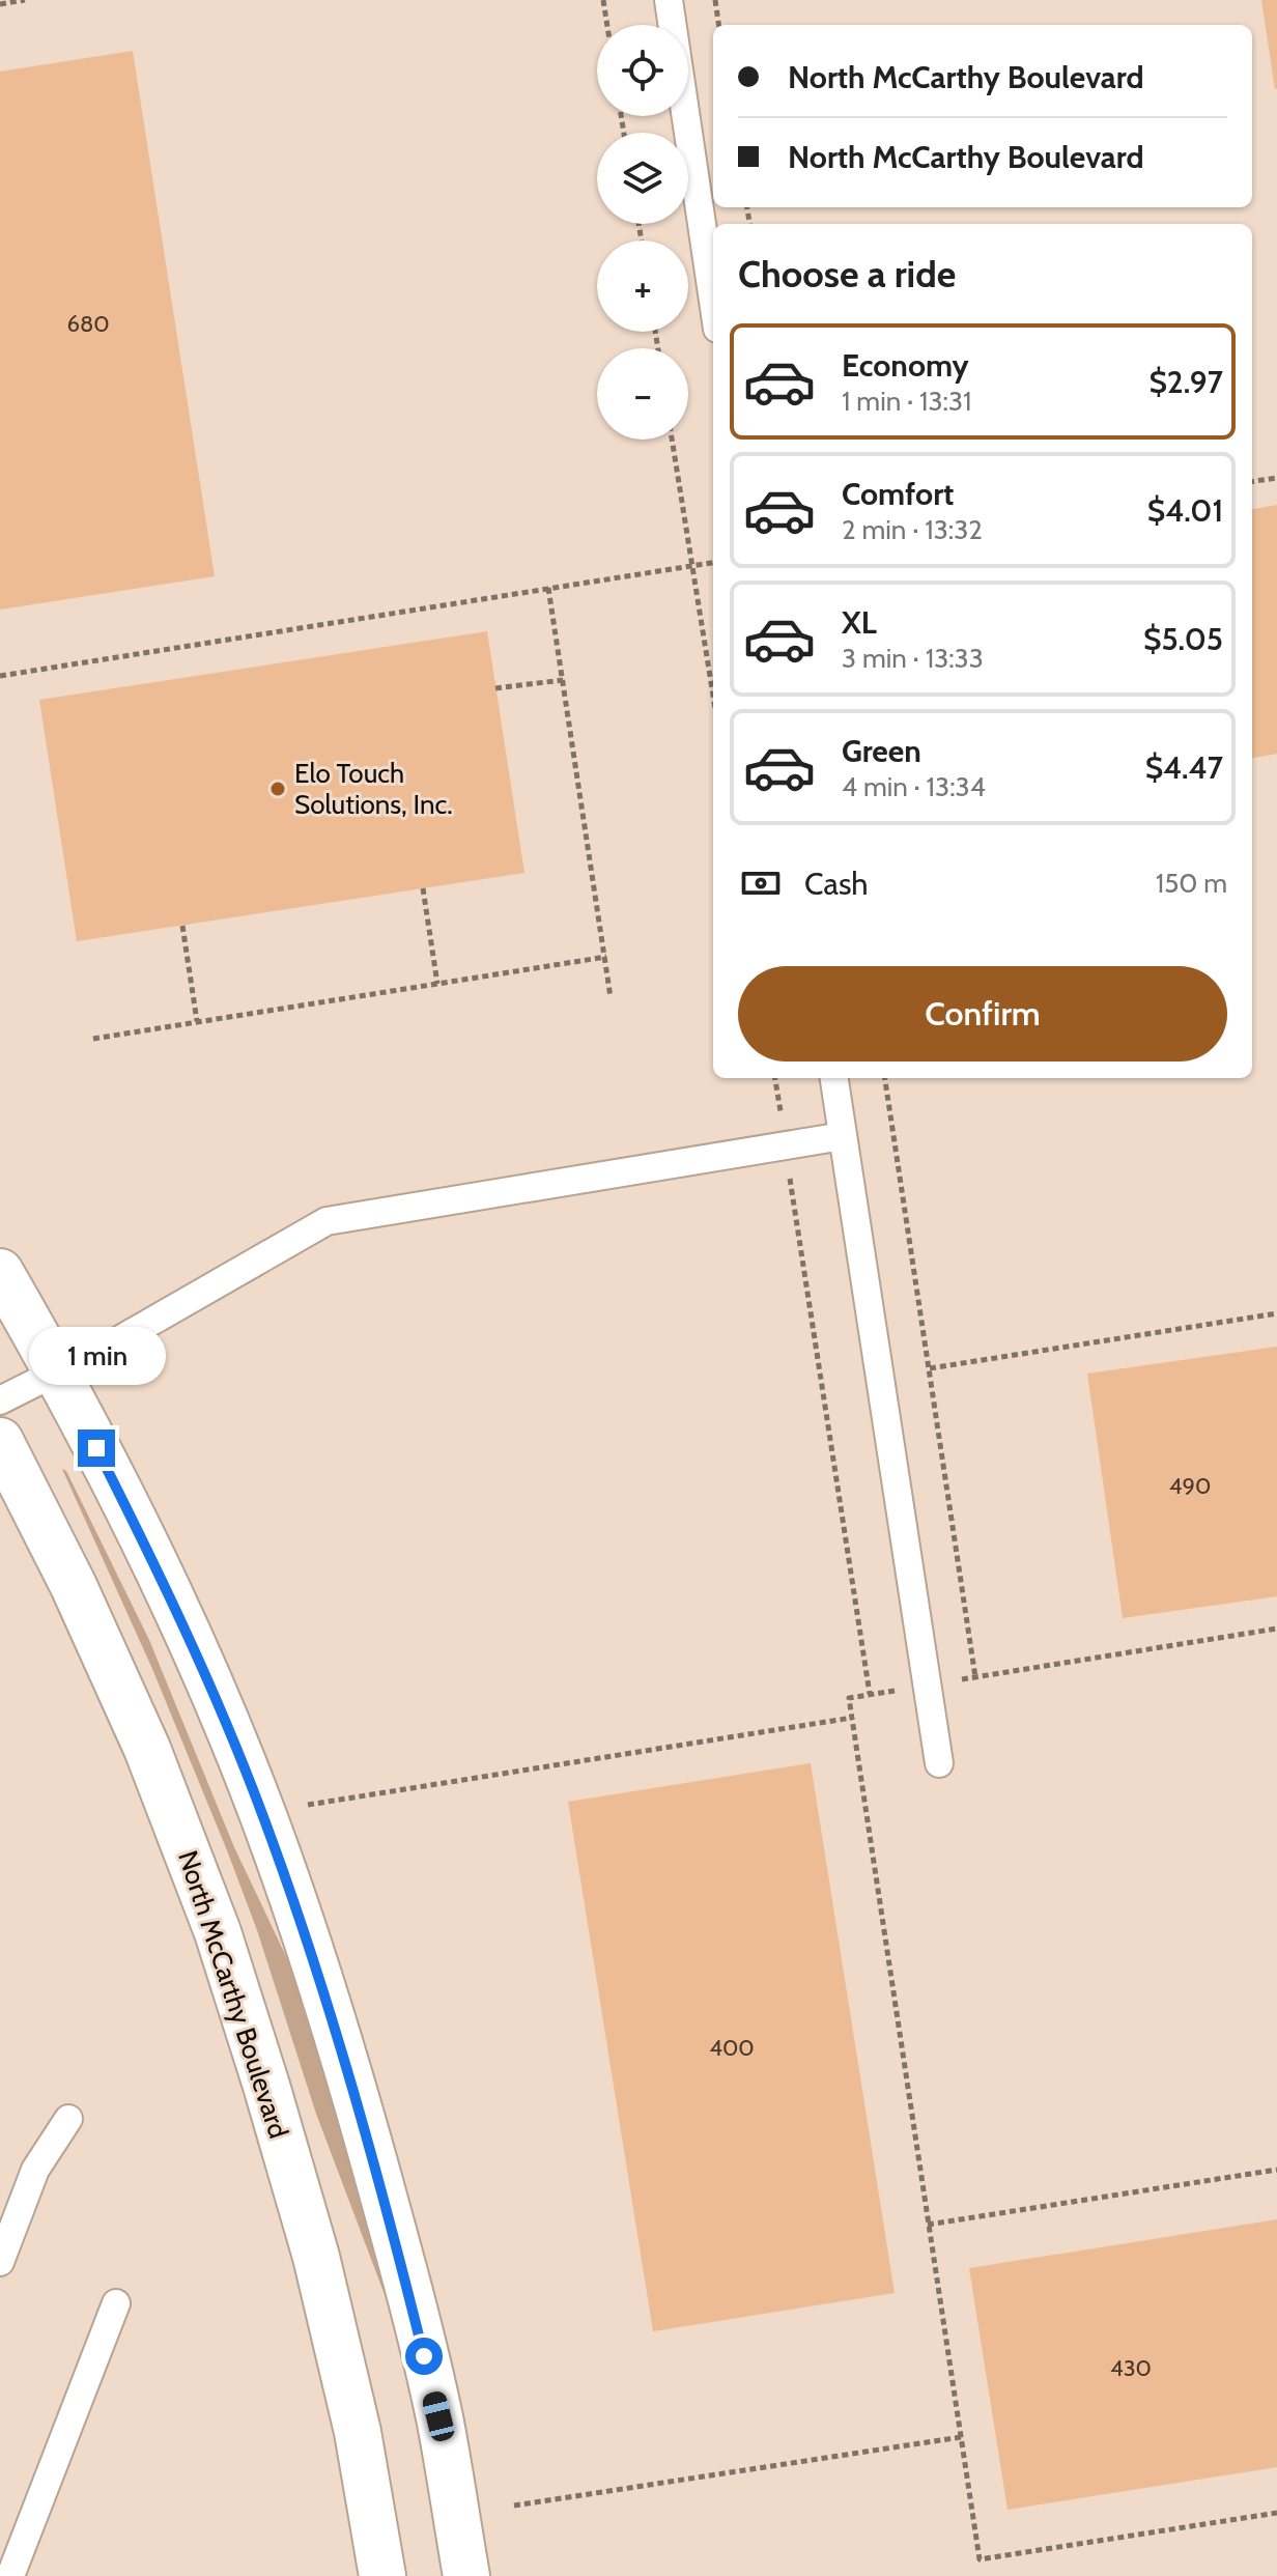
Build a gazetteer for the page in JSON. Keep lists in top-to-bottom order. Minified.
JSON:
{"streets":{"main road":["North McCarthy Boulevard"]},"places":["Elo Touch Solutions, Inc."],"house_numbers":["680","490","400","430"],"page":{"map_buttons":["+","−"],"banner":["North McCarthy Boulevard","North McCarthy Boulevard"],"heading":"Choose a ride","list":[{"name":"Economy","note":"1 min · 13:31","value":"$2.97"},{"name":"Comfort","note":"2 min · 13:32","value":"$4.01"},{"name":"XL","note":"3 min · 13:33","value":"$5.05"},{"name":"Green","note":"4 min · 13:34","value":"$4.47"}],"pay":["Cash","150 m"],"buttons":"Confirm","bubble":"1 min"}}
